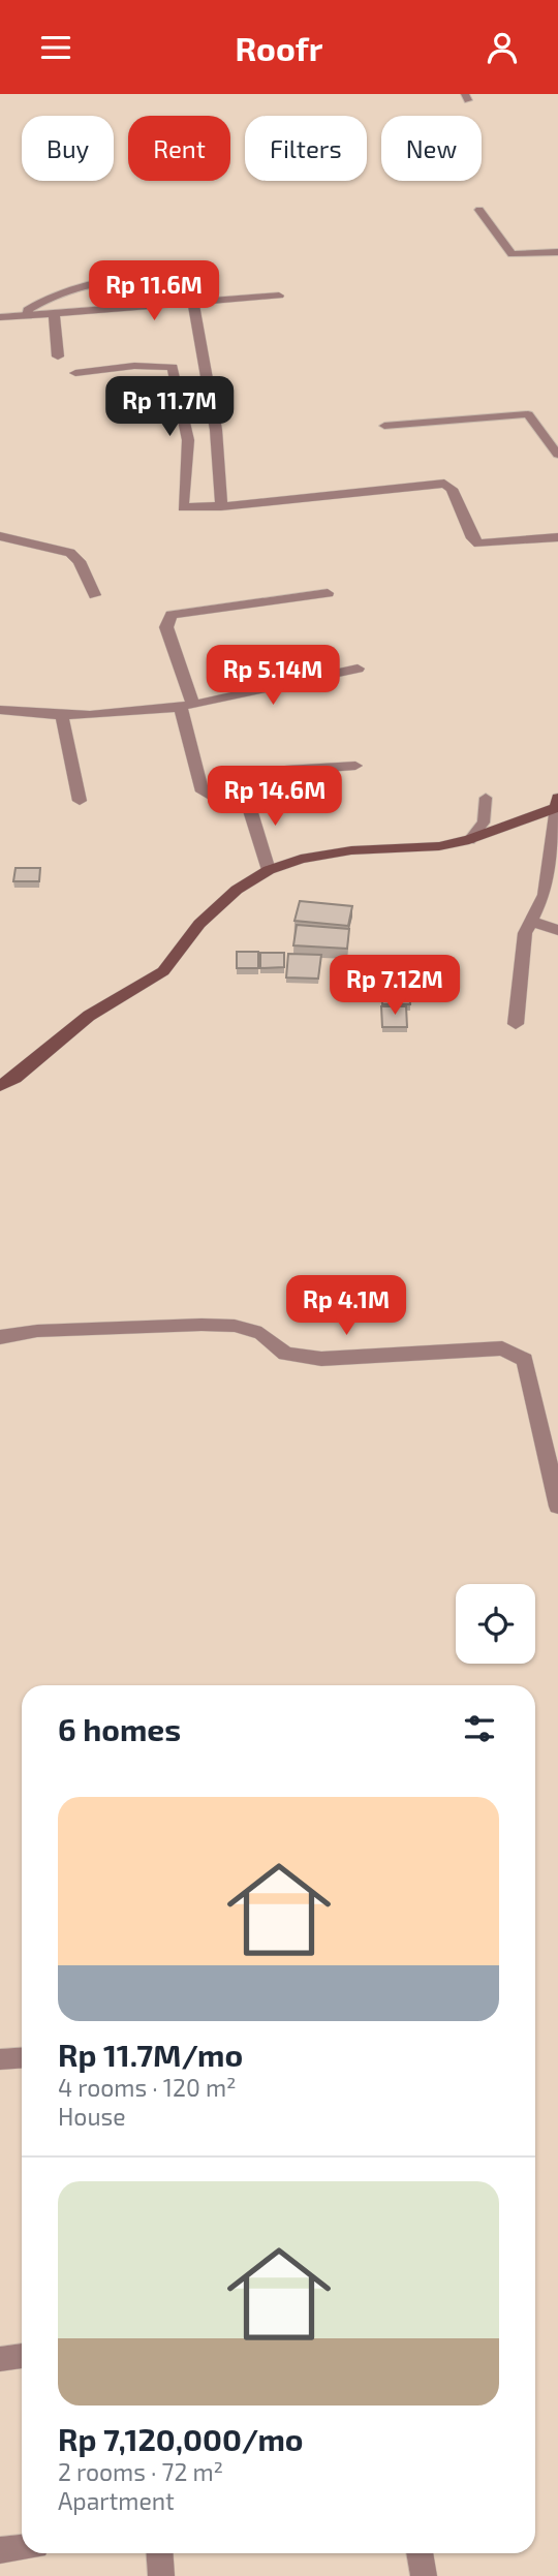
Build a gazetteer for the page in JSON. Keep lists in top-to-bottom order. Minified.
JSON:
{"page":{"header":"Roofr","chip":["Buy","Rent","Filters","New"],"price":["Rp 11.6M","Rp 11.7M","Rp 5.14M","Rp 14.6M","Rp 7.12M","Rp 4.1M"],"heading":"6 homes","list":[{"name":"Rp 11.7M/mo","note":"4 rooms · 120 m² · House"},{"name":"Rp 7,120,000/mo","note":"2 rooms · 72 m² · Apartment"}]}}
